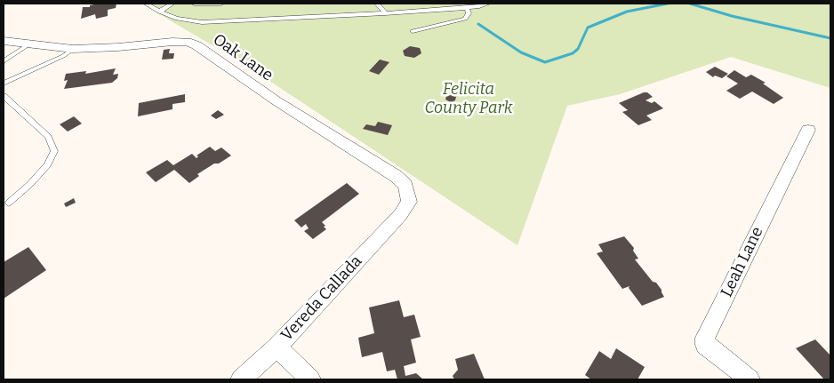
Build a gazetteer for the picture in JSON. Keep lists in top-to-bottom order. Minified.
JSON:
{"streets":{"street":["Oak Lane","Leah Lane","Vereda Callada"]},"crossings":[["Oak Lane","Vereda Callada"]],"parks":["Felicita County Park"]}
